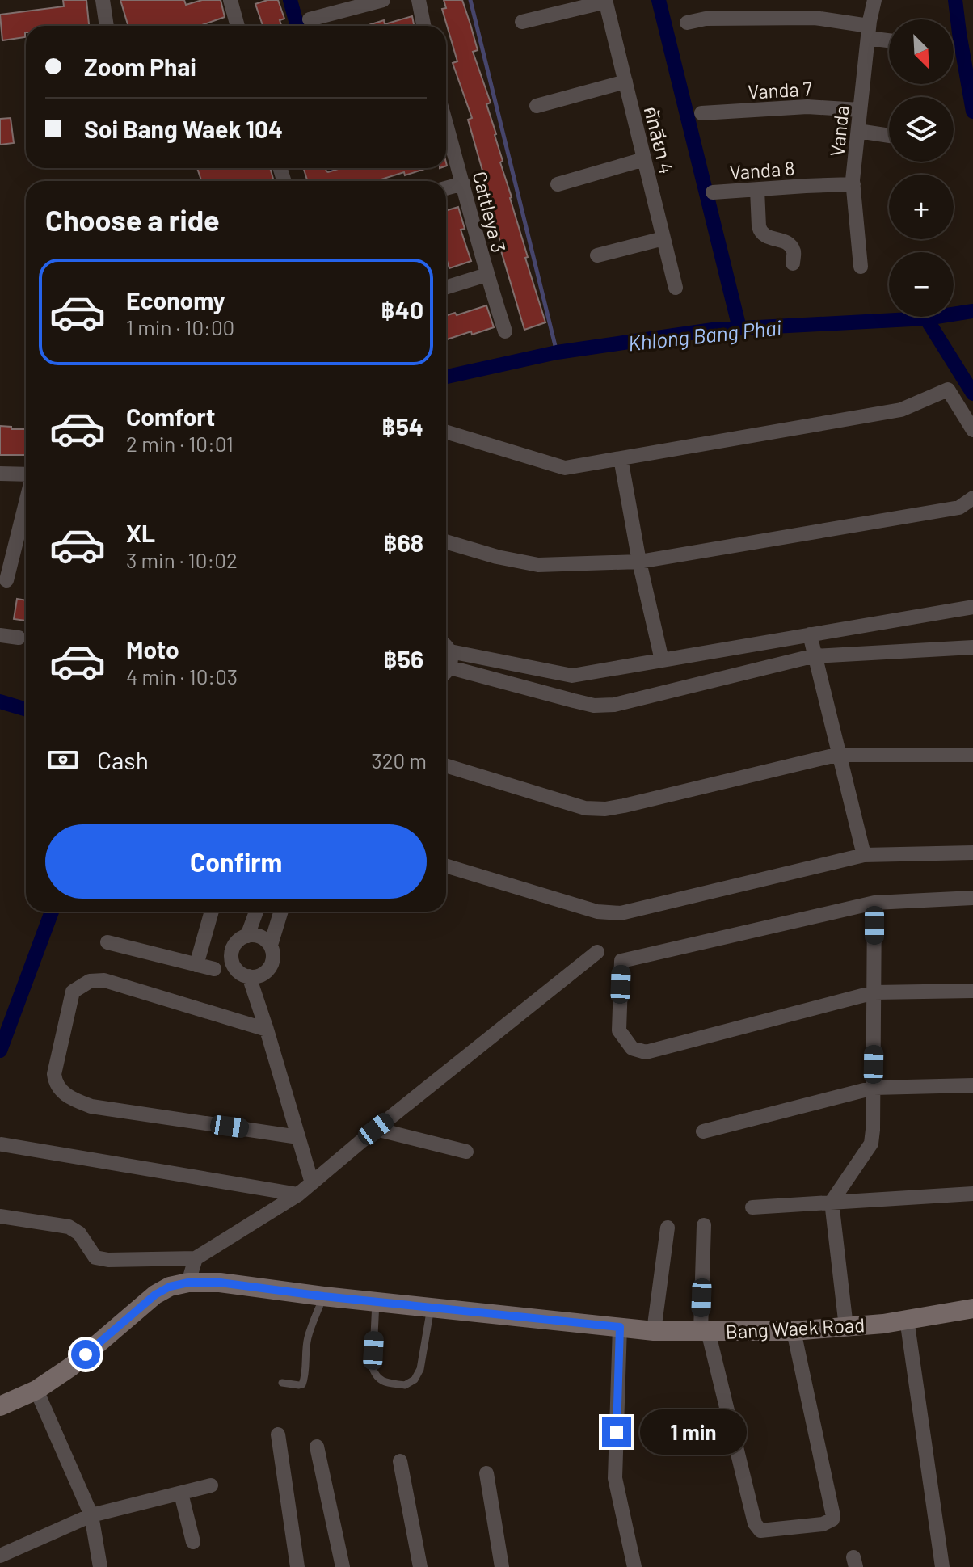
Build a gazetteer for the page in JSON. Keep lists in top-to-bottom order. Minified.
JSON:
{"streets":{"main road":["Bang Waek Road"],"street":["Vanda 7","Vanda","คัทลียา 4","Vanda 8","Cattleya 3"]},"crossings":[["Vanda 7","Vanda"],["Vanda","Vanda 8"]],"water":["Khlong Bang Phai"],"north":"bottom right","page":{"map_buttons":["+","−"],"banner":["Zoom Phai","Soi Bang Waek 104"],"heading":"Choose a ride","list":[{"name":"Economy","note":"1 min · 10:00","value":"฿40"},{"name":"Comfort","note":"2 min · 10:01","value":"฿54"},{"name":"XL","note":"3 min · 10:02","value":"฿68"},{"name":"Moto","note":"4 min · 10:03","value":"฿56"}],"pay":["Cash","320 m"],"buttons":"Confirm","bubble":"1 min"}}
